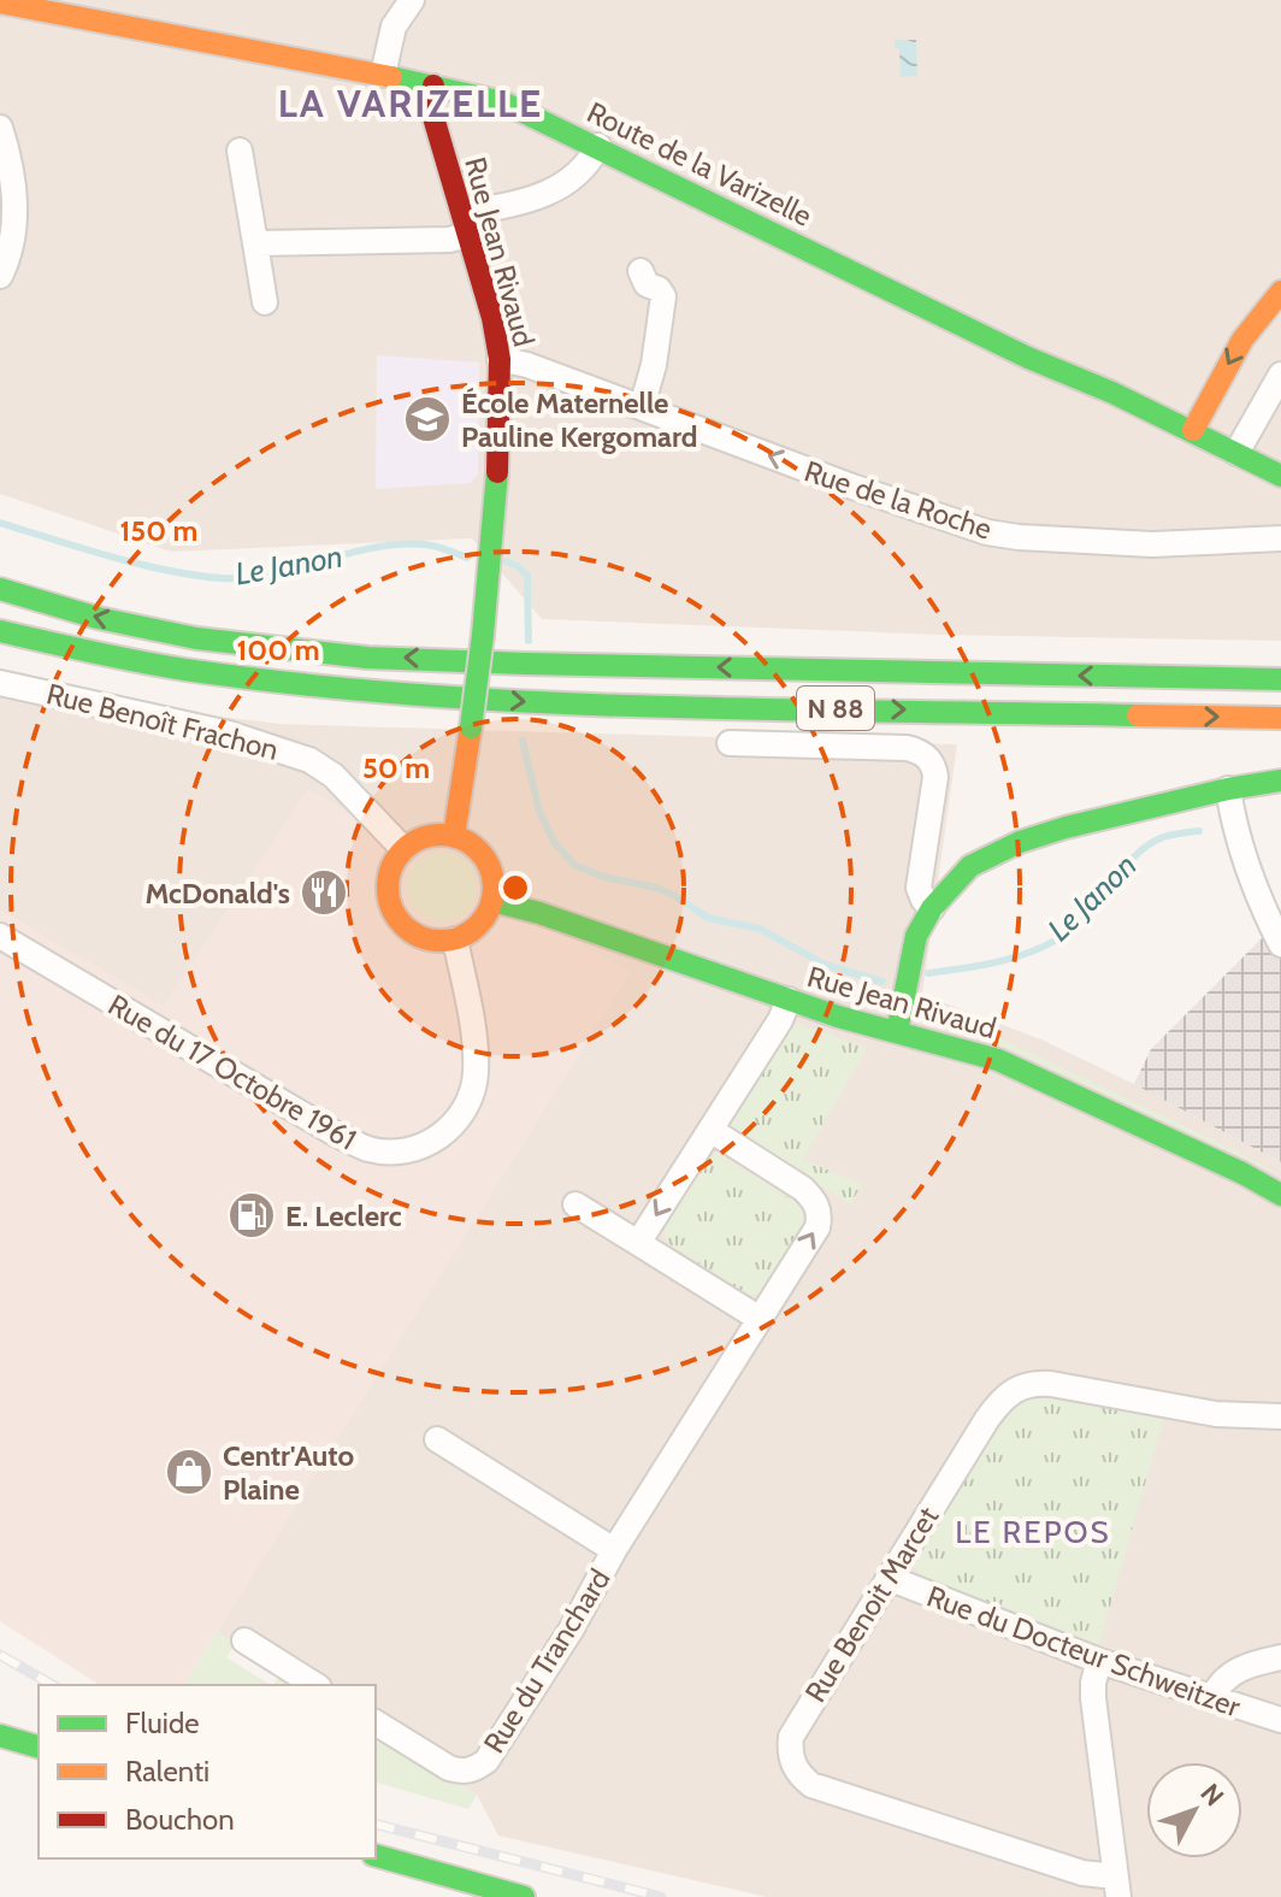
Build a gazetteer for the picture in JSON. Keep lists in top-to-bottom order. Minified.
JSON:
{"streets":{"main road":["Route de la Varizelle","Rue Jean Rivaud","N 88"],"street":["Rue de la Roche","Rue Benoît Frachon","Rue du 17 Octobre 1961","Rue Benoit Marcet","Rue du Docteur Schweitzer","Rue du Tranchard"]},"crossings":[["Route de la Varizelle","Rue Jean Rivaud"],["Rue Jean Rivaud","Rue de la Roche"],["Rue Jean Rivaud","Rue Benoît Frachon"],["Rue Jean Rivaud","Rue du 17 Octobre 1961"],["Rue Benoît Frachon","Rue du 17 Octobre 1961"],["Rue Benoit Marcet","Rue du Docteur Schweitzer"]],"one_way":["Rue de la Roche"],"districts":["LA VARIZELLE","LE REPOS"],"water":["Le Janon"],"places":{"school or university":["École Maternelle Pauline Kergomard"],"restaurant":["McDonald's"],"fuel station":["E. Leclerc"],"shop":["Centr'Auto Plaine"]},"legend":["Fluide","Ralenti","Bouchon"],"north":"top right","rings":["150 m","100 m","50 m"]}
